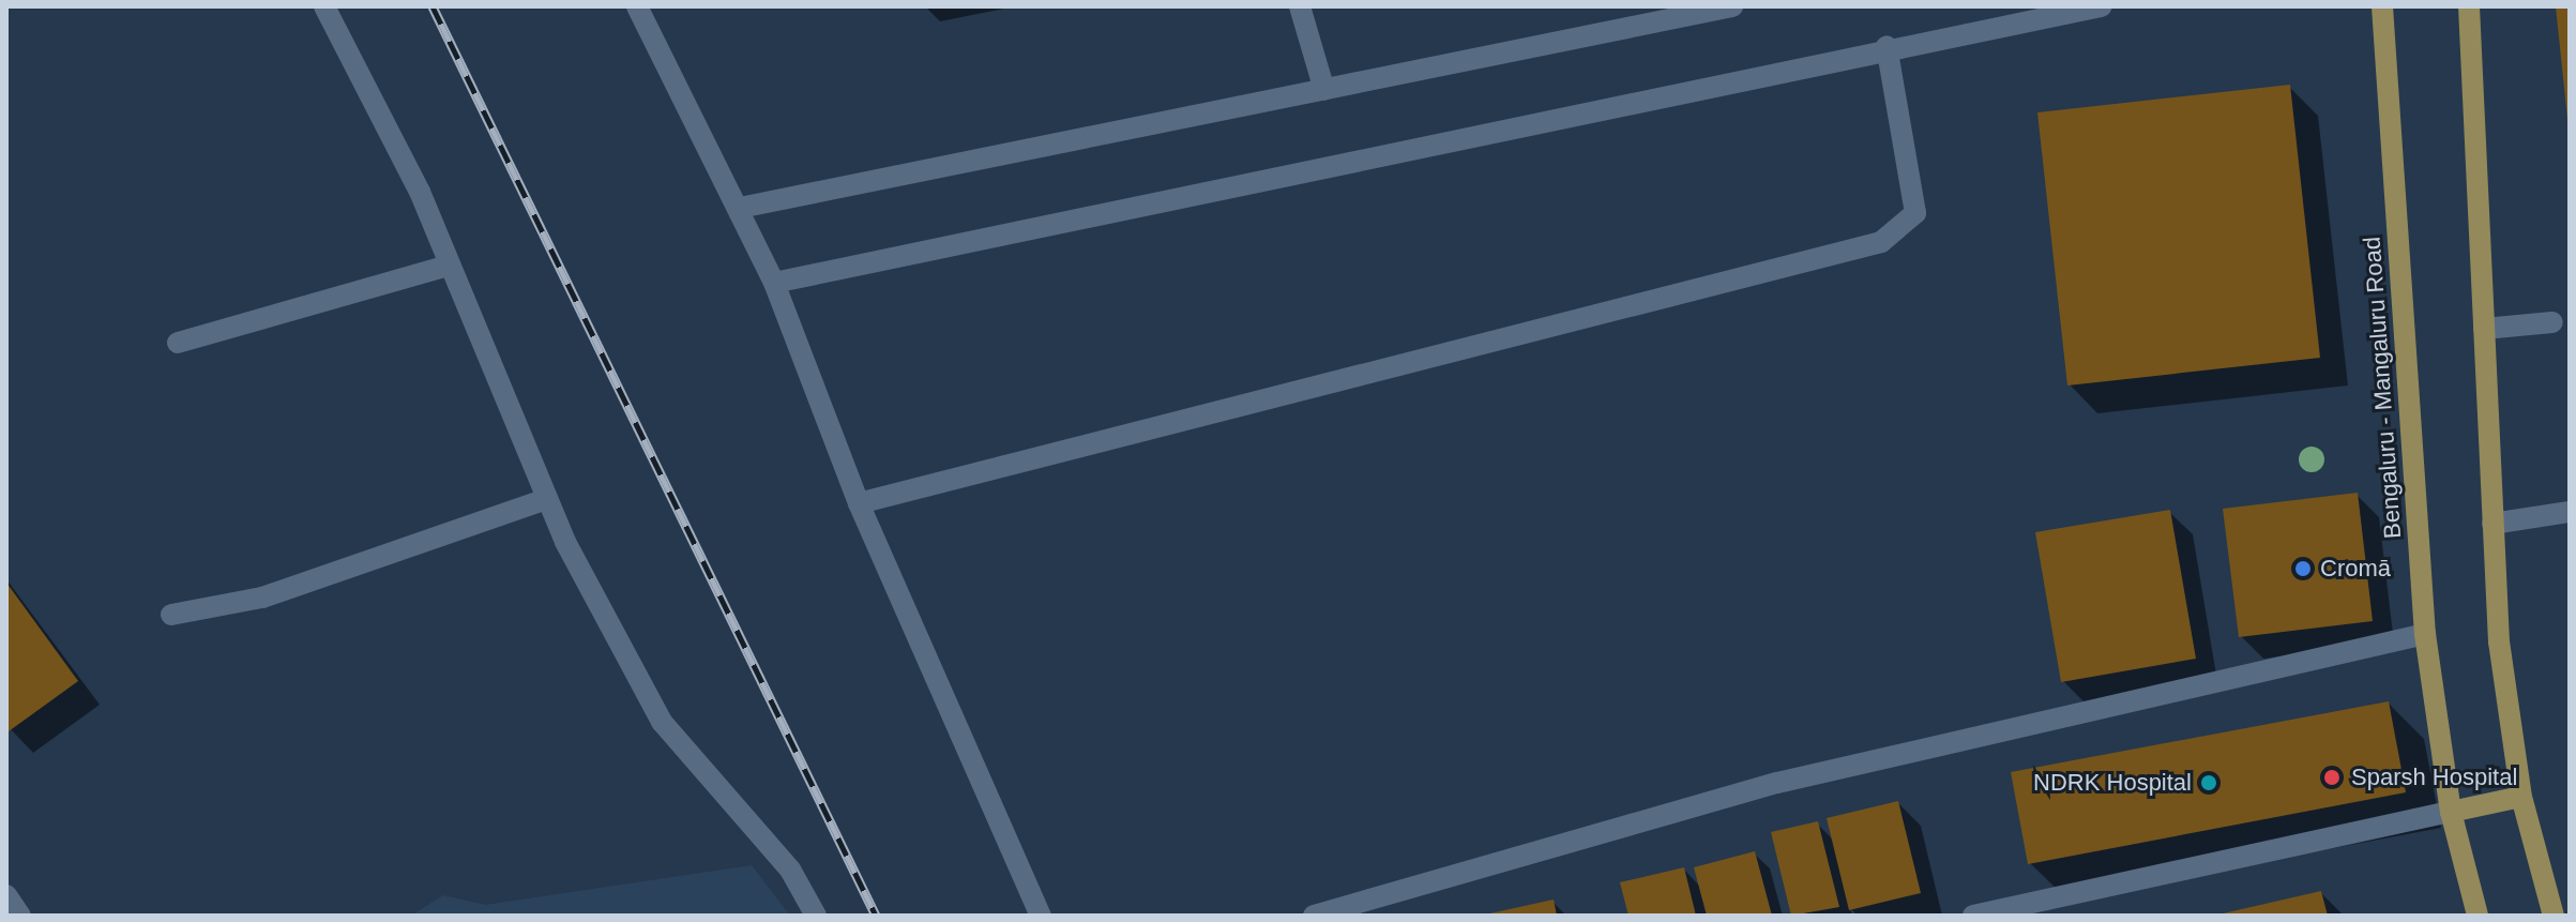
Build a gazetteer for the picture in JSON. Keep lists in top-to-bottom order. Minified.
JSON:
{"streets":{"main road":["Bengaluru - Mangaluru Road"]},"places":["Cromā","Sparsh Hospital","NDRK Hospital"]}
